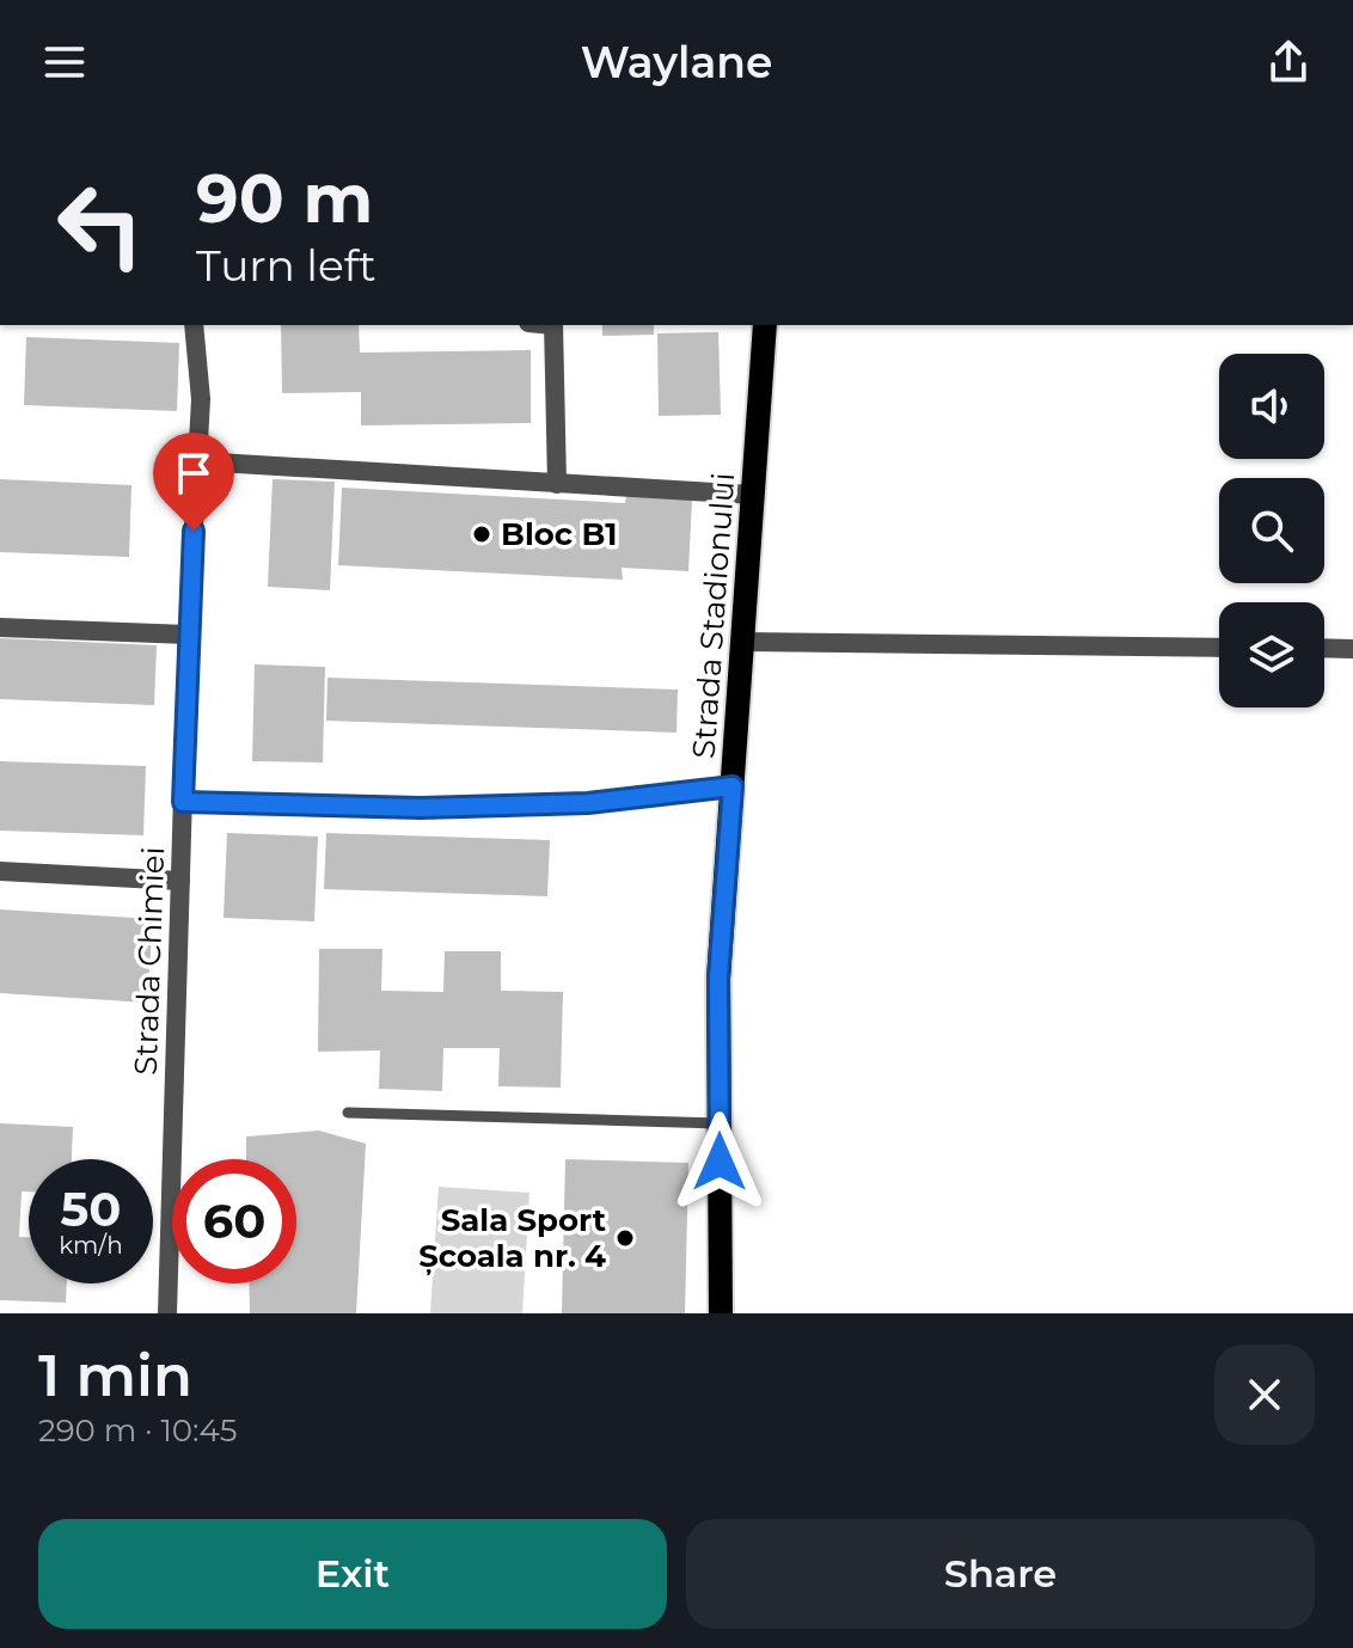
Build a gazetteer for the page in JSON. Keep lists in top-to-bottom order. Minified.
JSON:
{"streets":{"main road":["Strada Stadionului"],"street":["Strada Chimiei"]},"places":["Bloc B1","Sala Sport Școala nr. 4"],"page":{"header":"Waylane","turn":["90 m","Turn left"],"speed":"50 km/h","limit":"60","heading":["1 min","290 m · 10:45"],"buttons":["Exit","Share"]}}
